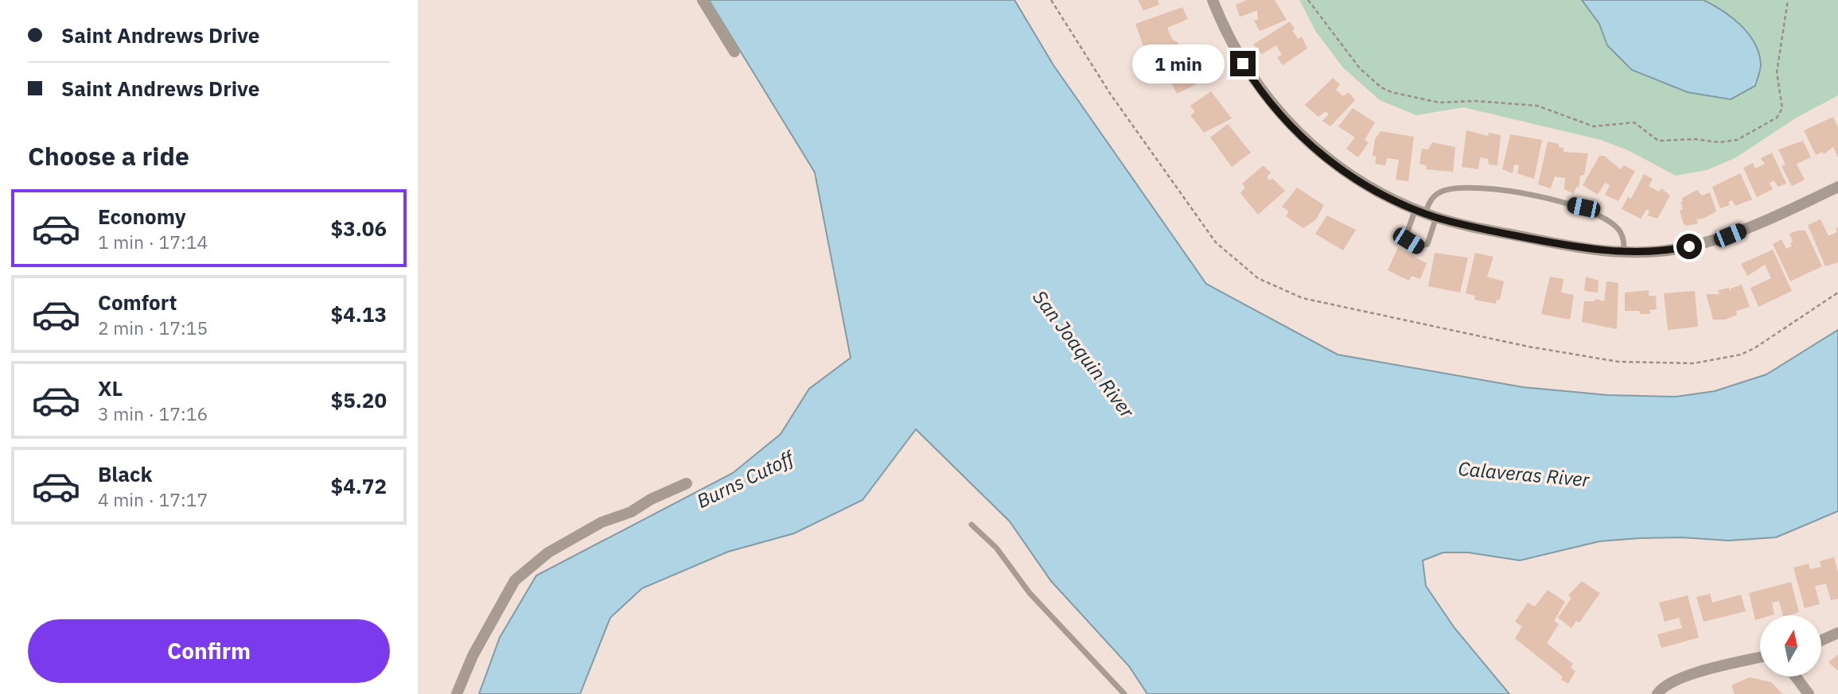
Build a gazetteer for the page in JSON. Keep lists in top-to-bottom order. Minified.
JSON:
{"water":["San Joaquin River","Calaveras River","Burns Cutoff"],"north":"top","page":{"banner":["Saint Andrews Drive","Saint Andrews Drive"],"bubble":"1 min","heading":"Choose a ride","list":[{"name":"Economy","note":"1 min · 17:14","value":"$3.06"},{"name":"Comfort","note":"2 min · 17:15","value":"$4.13"},{"name":"XL","note":"3 min · 17:16","value":"$5.20"},{"name":"Black","note":"4 min · 17:17","value":"$4.72"}],"buttons":"Confirm"}}
